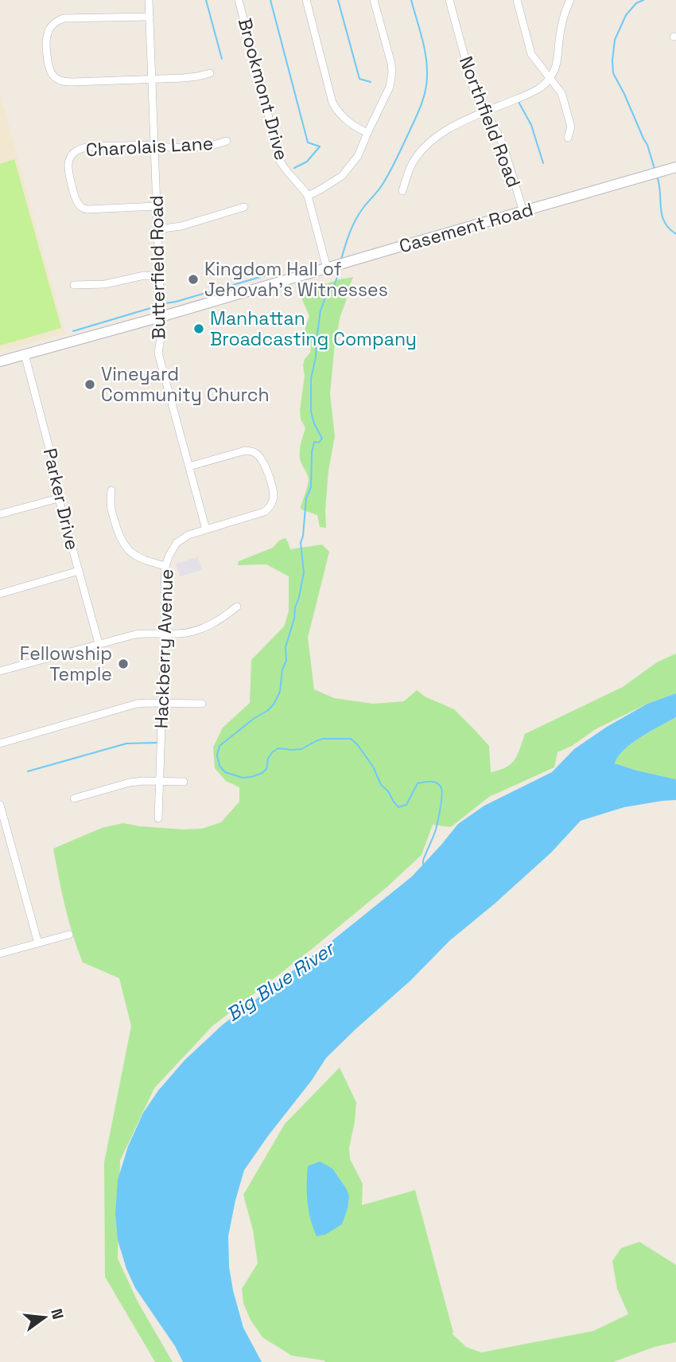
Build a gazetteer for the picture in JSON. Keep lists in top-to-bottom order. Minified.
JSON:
{"streets":{"street":["Brookmont Drive","Northfield Road","Charolais Lane","Casement Road","Butterfield Road","Parker Drive","Hackberry Avenue"]},"crossings":[["Brookmont Drive","Casement Road"],["Northfield Road","Casement Road"],["Charolais Lane","Butterfield Road"],["Casement Road","Butterfield Road"],["Casement Road","Parker Drive"],["Butterfield Road","Hackberry Avenue"]],"water":["Big Blue River"],"places":["Kingdom Hall of Jehovah's Witnesses","Manhattan Broadcasting Company","Vineyard Community Church","Fellowship Temple"],"north":"right"}
